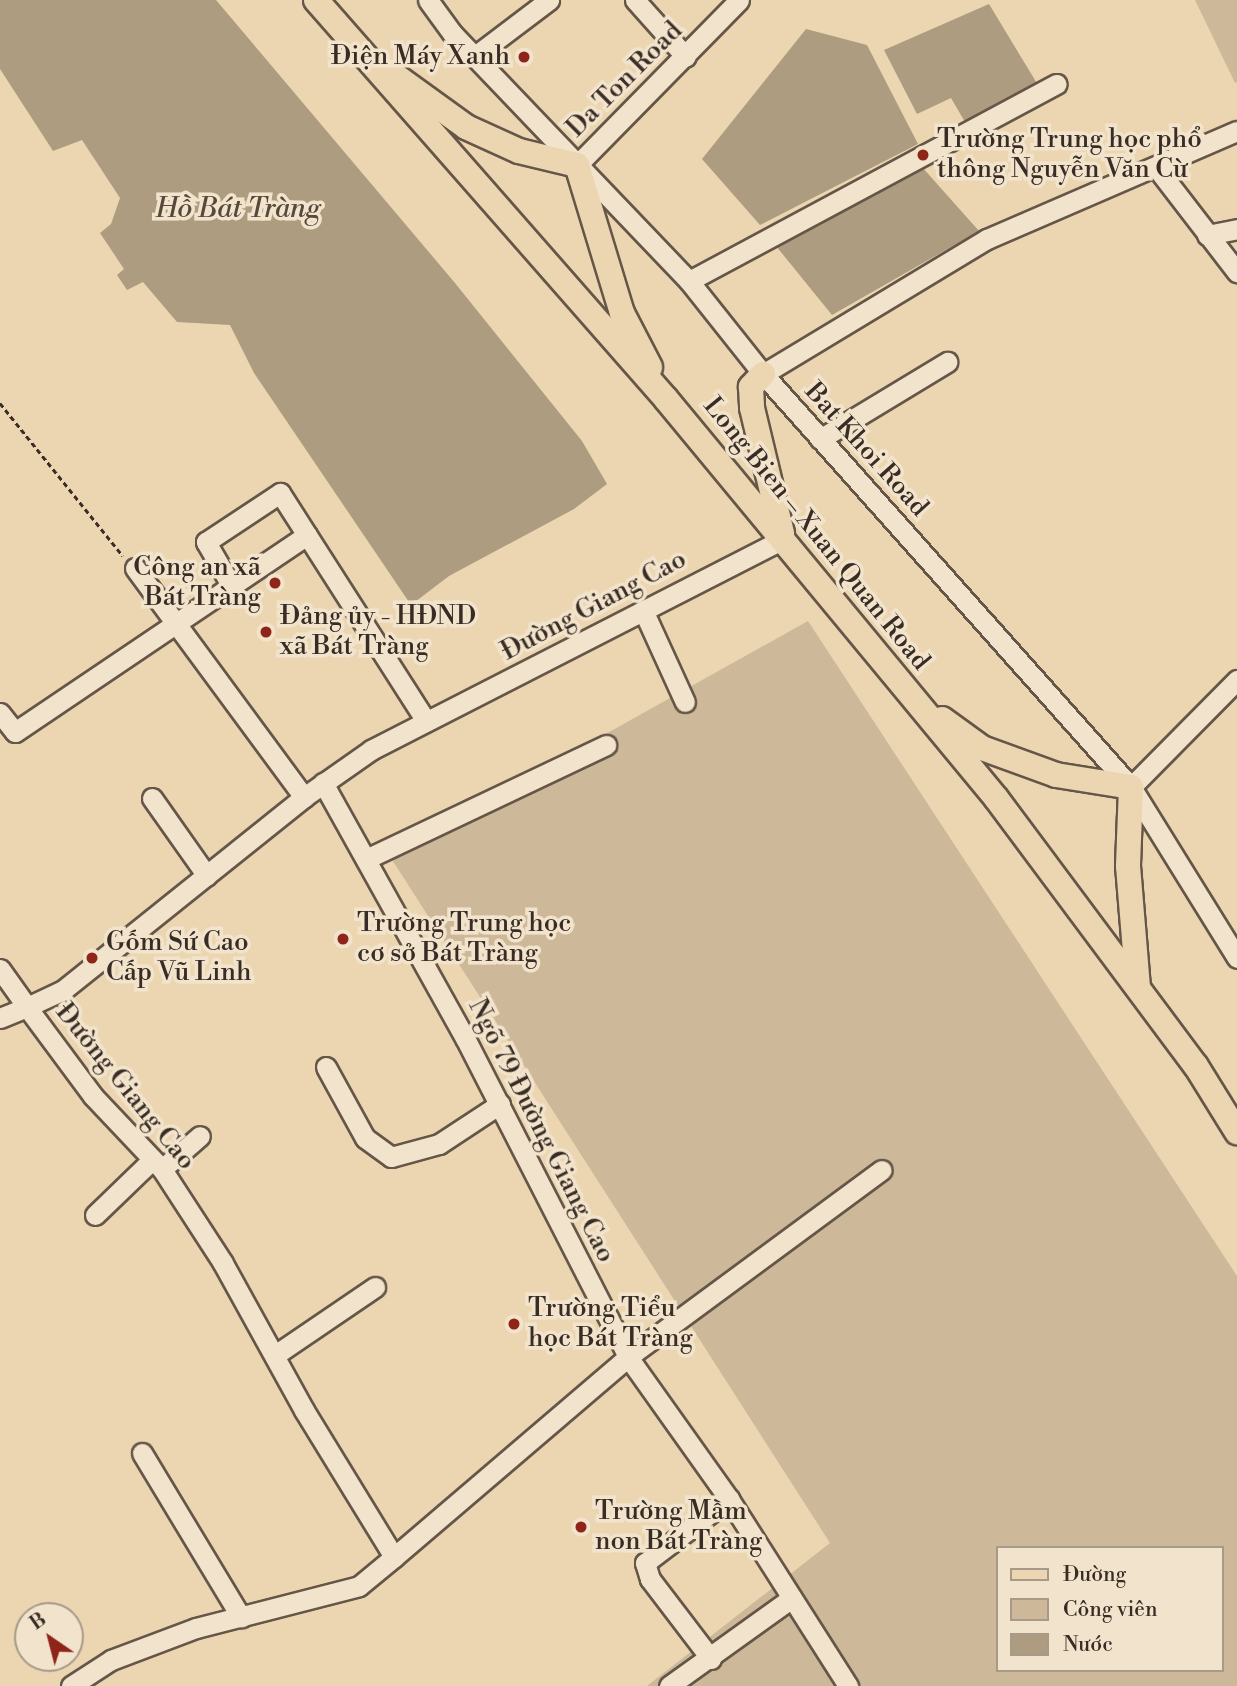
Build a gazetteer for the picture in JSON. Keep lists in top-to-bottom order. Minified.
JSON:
{"streets":{"main road":["Long Bien – Xuan Quan Road"],"street":["Da Ton Road","Bat Khoi Road","Đường Giang Cao","Ngõ 79 Đường Giang Cao"]},"crossings":[["Da Ton Road","Bat Khoi Road"],["Long Bien – Xuan Quan Road","Đường Giang Cao"],["Đường Giang Cao","Ngõ 79 Đường Giang Cao"]],"water":["Hồ Bát Tràng"],"places":["Điện Máy Xanh","Trường Trung học phổ thông Nguyễn Văn Cừ","Công an xã Bát Tràng","Đảng ủy - HĐND xã Bát Tràng","Trường Trung học cơ sở Bát Tràng","Gốm Sứ Cao Cấp Vũ Linh","Trường Tiểu học Bát Tràng","Trường Mầm non Bát Tràng"],"legend":["Đường","Công viên","Nước"],"north":"top left"}
